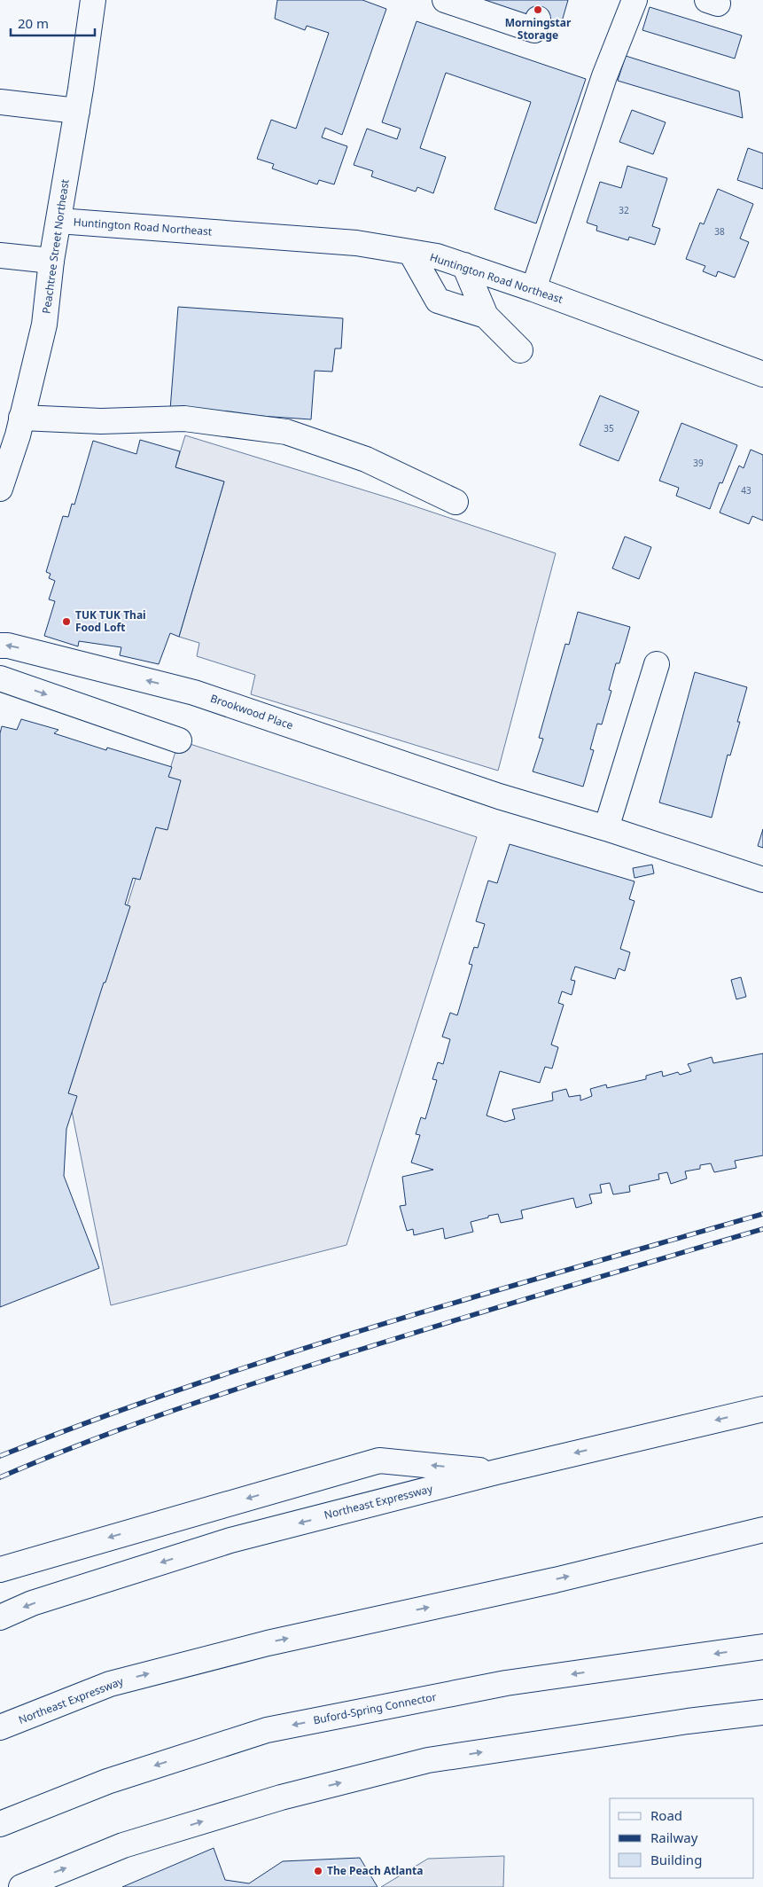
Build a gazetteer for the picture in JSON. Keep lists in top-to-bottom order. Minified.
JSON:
{"streets":{"main road":["Huntington Road Northeast","Peachtree Street Northeast","Brookwood Place","Northeast Expressway","Buford-Spring Connector"]},"crossings":[["Huntington Road Northeast","Peachtree Street Northeast"]],"one_way":["Brookwood Place"],"places":["Morningstar Storage","TUK TUK Thai Food Loft","The Peach Atlanta"],"house_numbers":["32","38","35","39","43"],"legend":["Road","Railway","Building"],"scale_bar":"20 m"}
